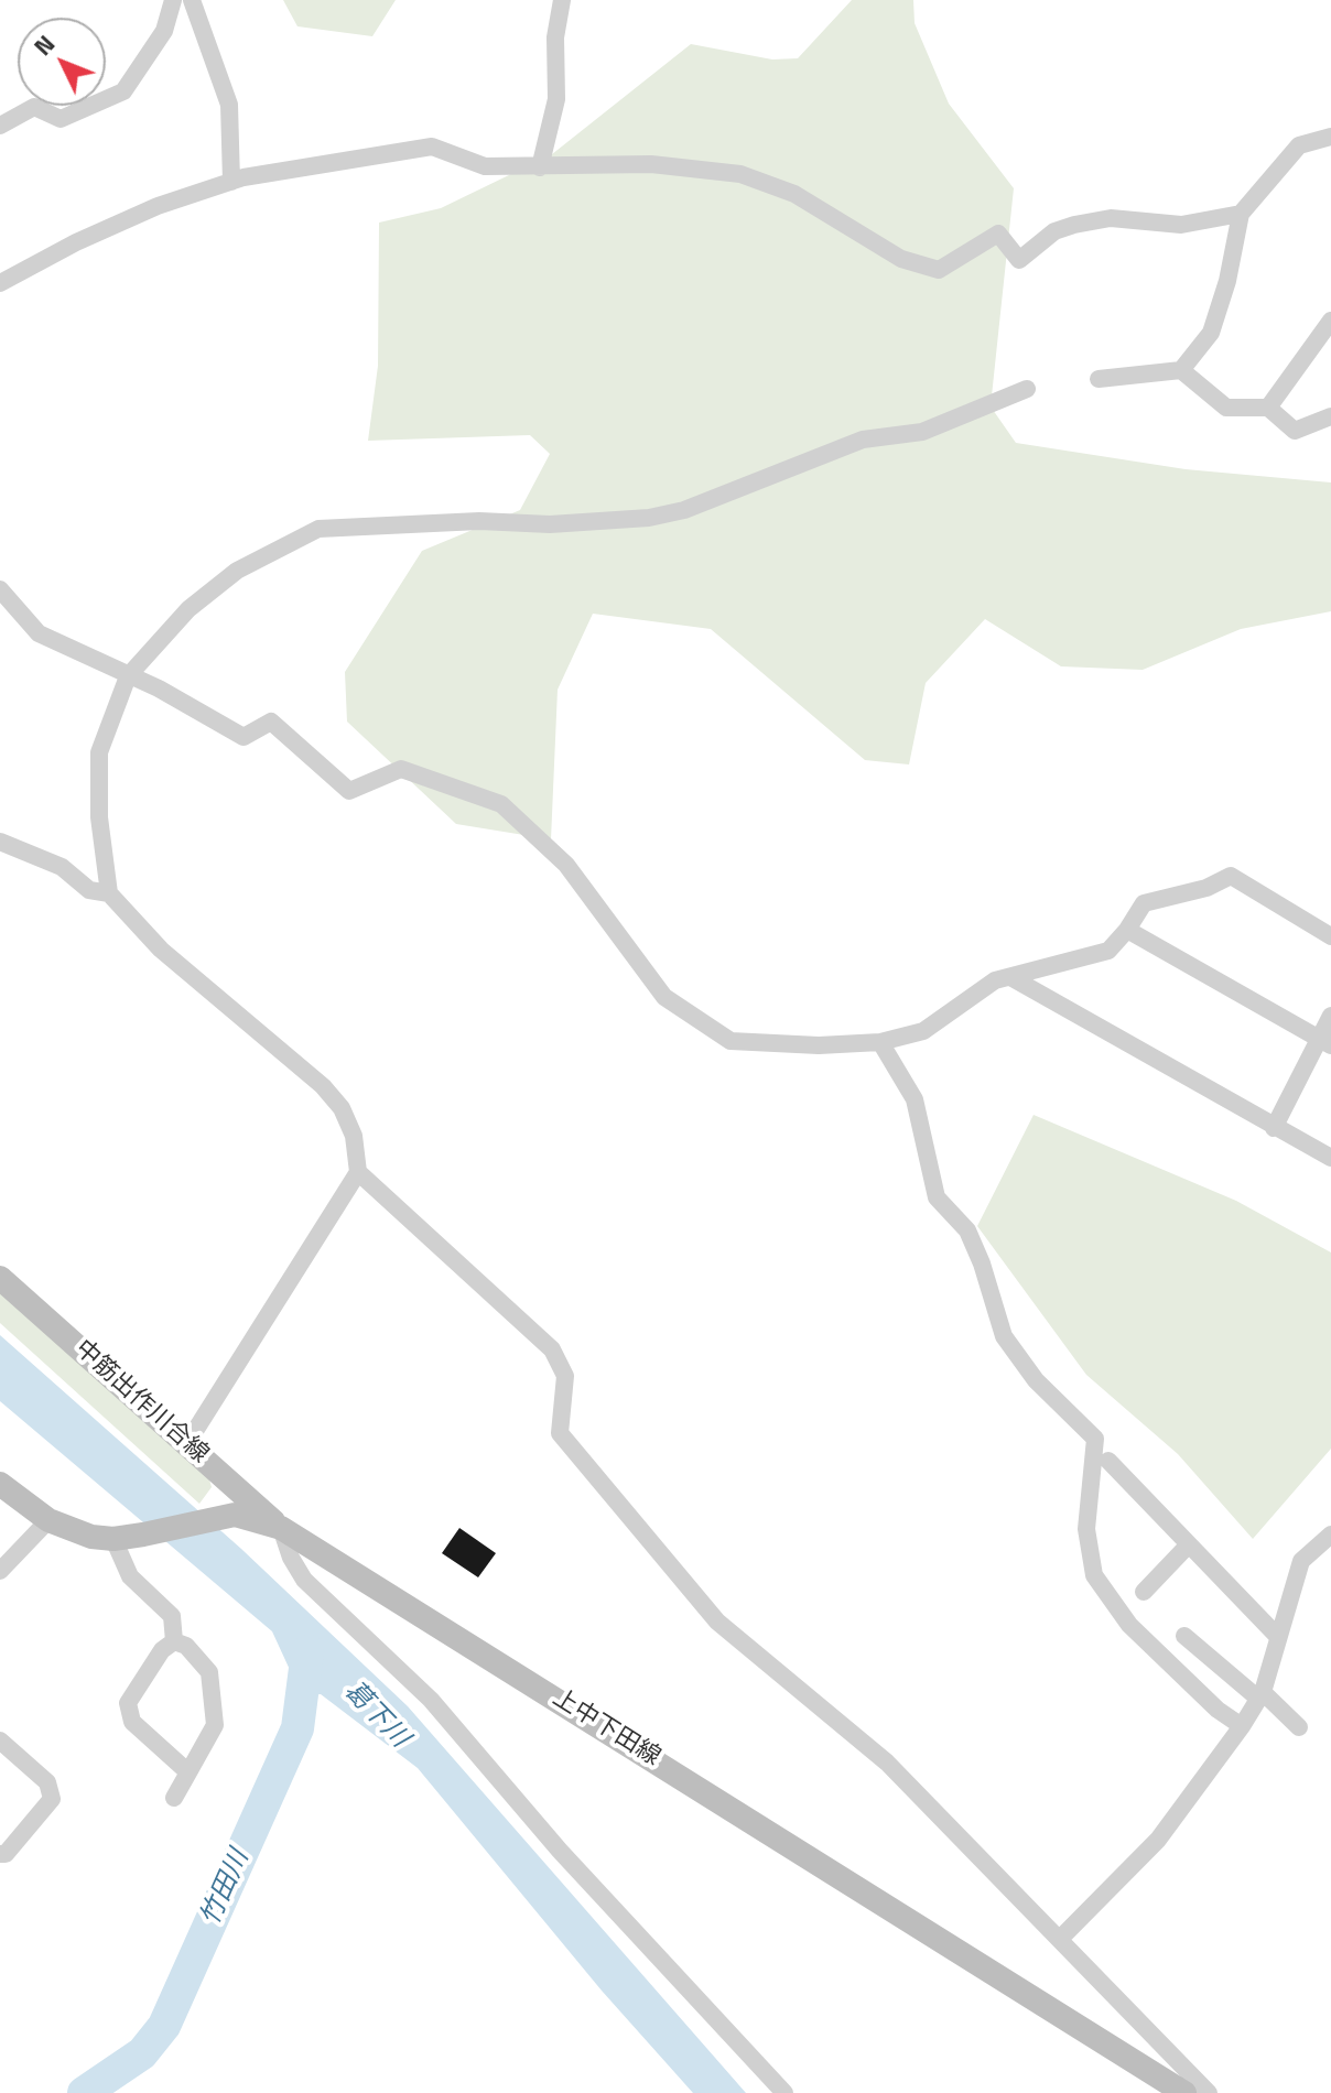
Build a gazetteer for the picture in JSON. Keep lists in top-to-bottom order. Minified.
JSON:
{"streets":{"main road":["中筋出作川合線","上中下田線"]},"crossings":[["中筋出作川合線","上中下田線"]],"water":["葛下川","竹田川"],"north":"top left"}
